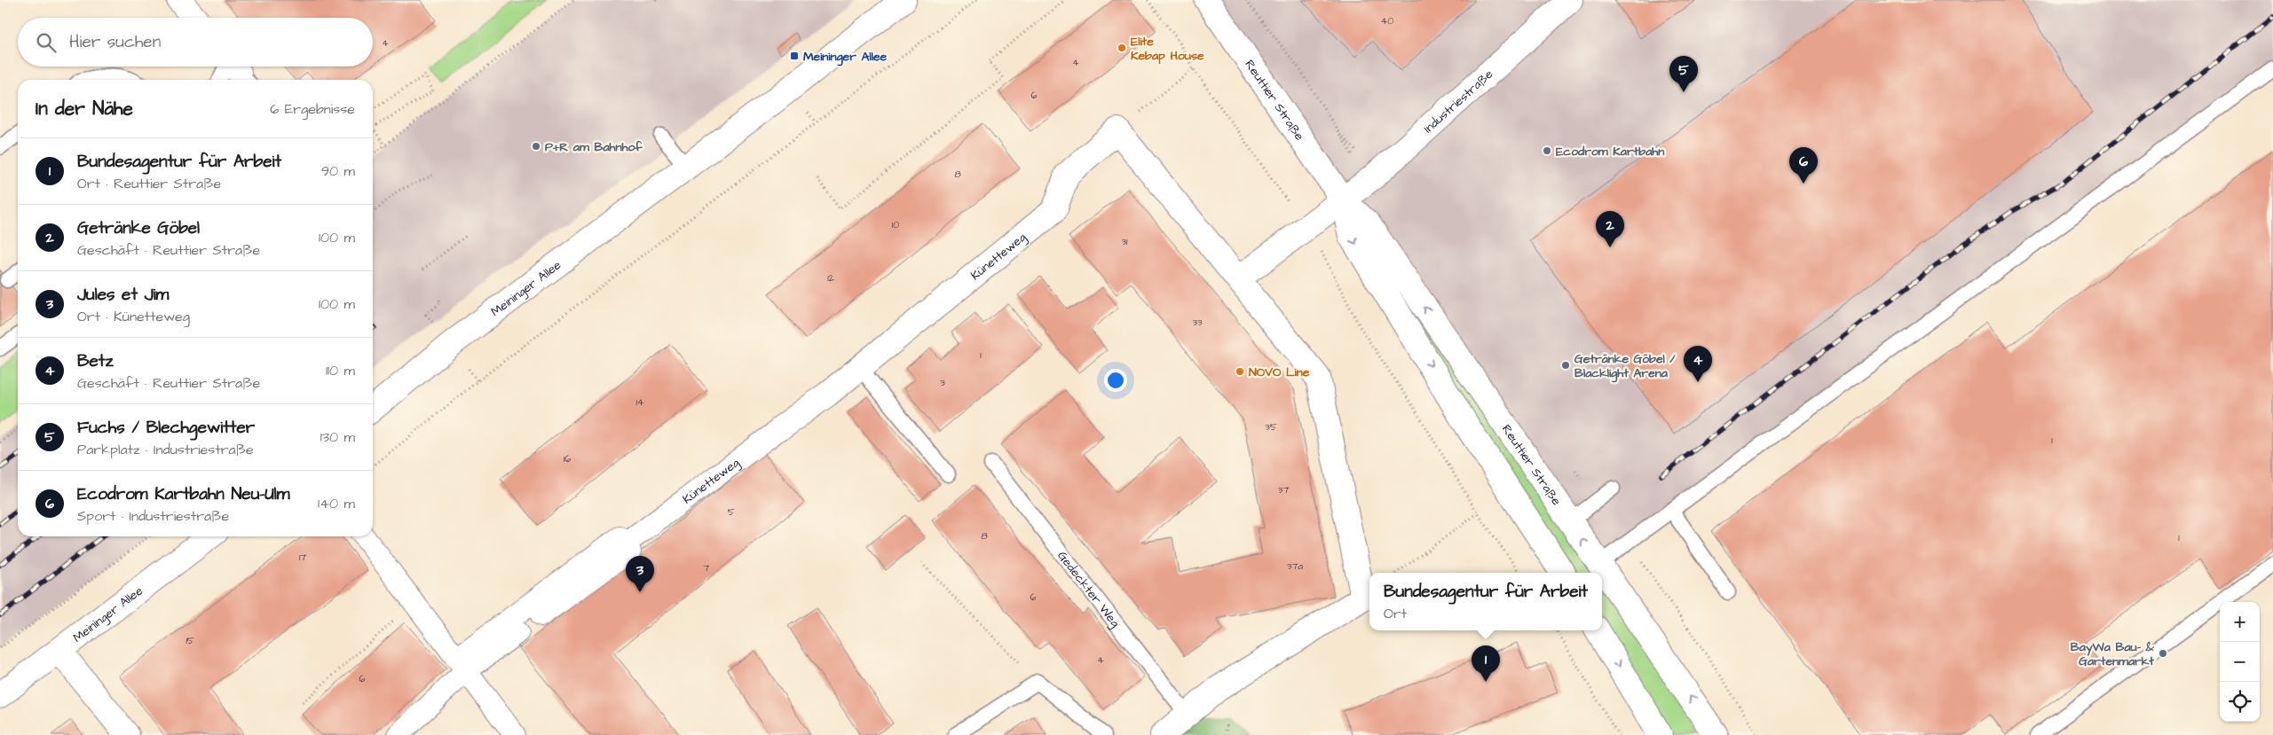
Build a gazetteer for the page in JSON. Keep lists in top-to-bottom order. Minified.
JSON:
{"streets":{"street":["Reuttier Straße","Industriestraße","Künetteweg","Meininger Allee"],"lane":["Gedeckter Weg"]},"crossings":[["Reuttier Straße","Industriestraße"]],"places":{"other":["Elite Kebap House","P+R am Bahnhof","Ecodrom Kartbahn","Getränke Göbel / Blacklight Arena","NOVO Line","BayWa Bau- & Gartenmarkt"],"transit":["Meininger Allee"]},"house_numbers":["40","4","4","6","8","10","31","12","33","1","3","14","35","1","16","37","5","8","1","17","37a","7","6","15","4","6"],"page":{"search":"Hier suchen","pins":["5","6","2","4","3","1"],"heading":["In der Nähe","6 Ergebnisse"],"list":[{"mark":"1","name":"Bundesagentur für Arbeit","note":"Ort · Reuttier Straße","value":"90 m"},{"mark":"2","name":"Getränke Göbel","note":"Geschäft · Reuttier Straße","value":"100 m"},{"mark":"3","name":"Jules et Jim","note":"Ort · Künetteweg","value":"100 m"},{"mark":"4","name":"Betz","note":"Geschäft · Reuttier Straße","value":"110 m"},{"mark":"5","name":"Fuchs / Blechgewitter","note":"Parkplatz · Industriestraße","value":"130 m"},{"mark":"6","name":"Ecodrom Kartbahn Neu-Ulm","note":"Sport · Industriestraße","value":"140 m"}],"popup":["Bundesagentur für Arbeit","Ort"],"map_buttons":["+","−"]}}
